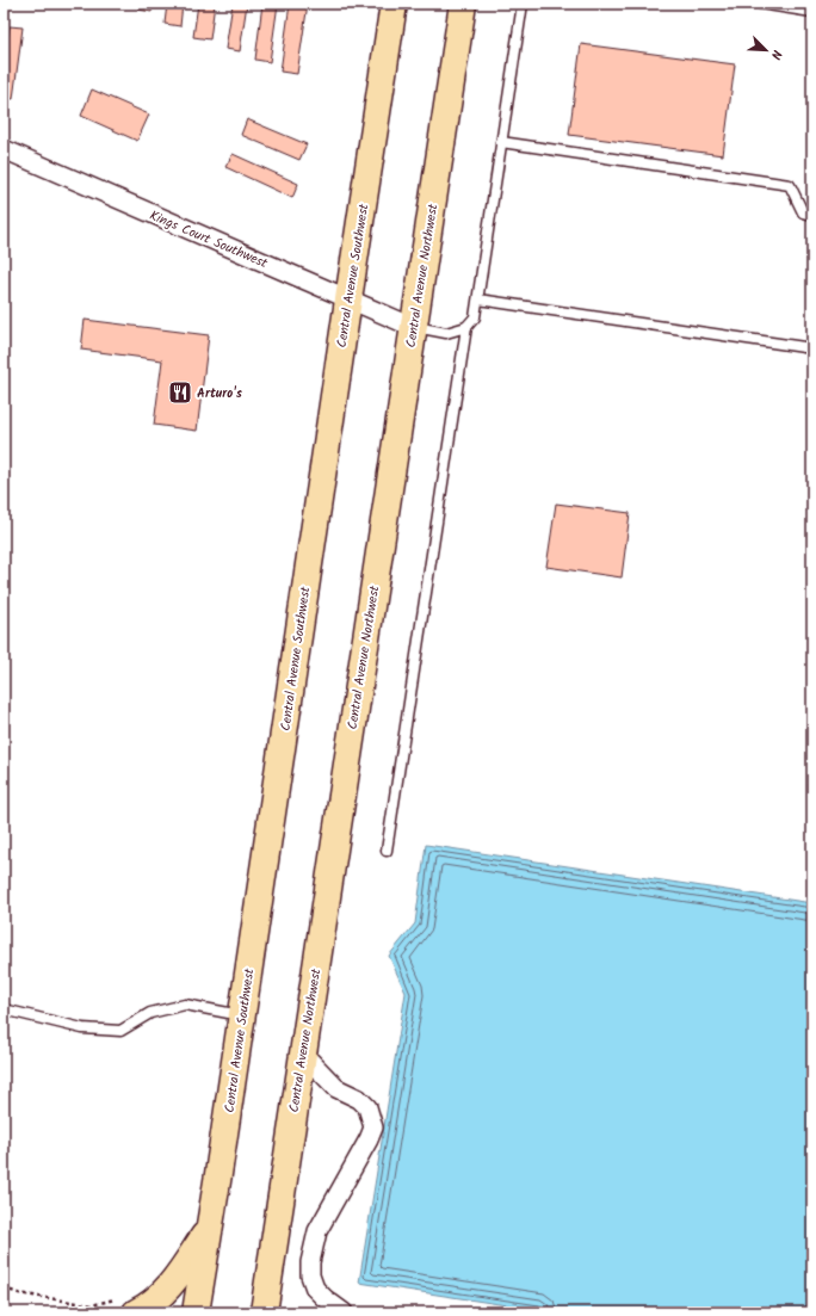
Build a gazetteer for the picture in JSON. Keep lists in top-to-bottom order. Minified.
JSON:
{"streets":{"main road":["Central Avenue Southwest","Central Avenue Northwest"],"street":["Kings Court Southwest"]},"crossings":[["Kings Court Southwest","Central Avenue Southwest"],["Kings Court Southwest","Central Avenue Northwest"]],"places":{"restaurant":["Arturo's"]},"north":"bottom right"}
